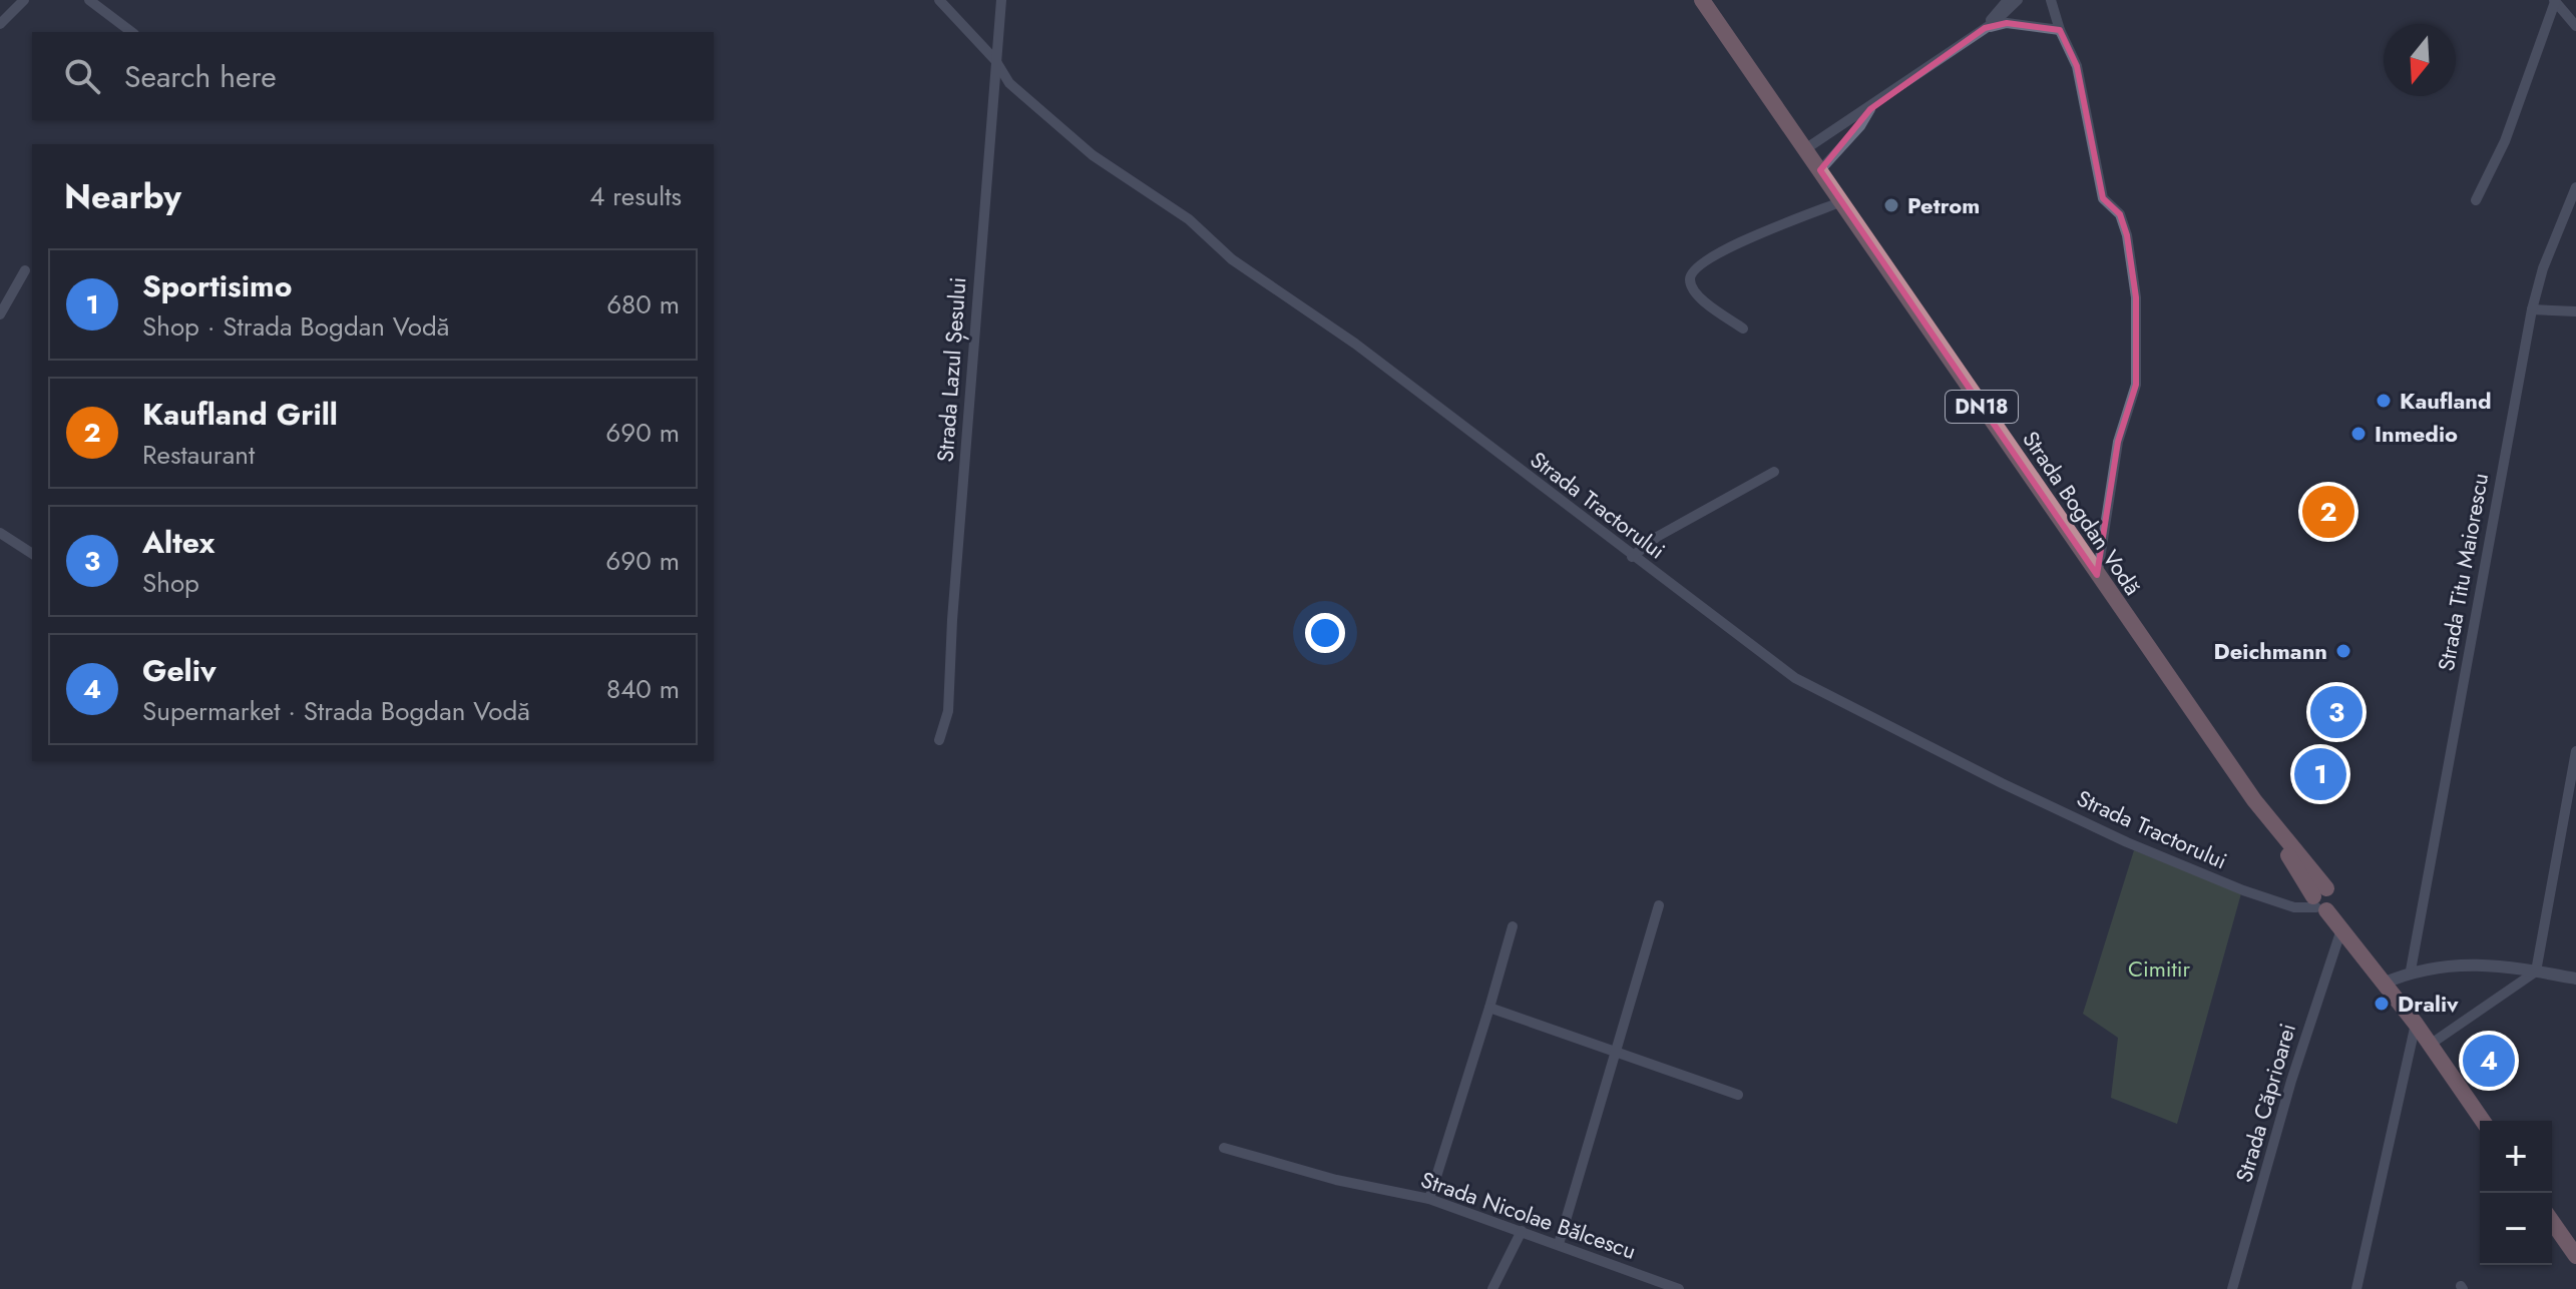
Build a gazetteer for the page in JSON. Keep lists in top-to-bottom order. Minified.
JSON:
{"streets":{"main road":["DN18","Strada Bogdan Vodă"],"street":["Strada Lazul Șesului","Strada Tractorului","Strada Titu Maiorescu","Strada Căprioarei","Strada Nicolae Bălcescu"]},"crossings":[["Strada Lazul Șesului","Strada Tractorului"],["Strada Tractorului","Strada Bogdan Vodă"],["Strada Bogdan Vodă","Strada Căprioarei"]],"parks":["Cimitir"],"places":["Petrom","Kaufland","Inmedio","Deichmann","Draliv"],"north":"bottom","page":{"search":"Search here","heading":["Nearby","4 results"],"list":[{"mark":"1","name":"Sportisimo","note":"Shop · Strada Bogdan Vodă","value":"680 m"},{"mark":"2","name":"Kaufland Grill","note":"Restaurant","value":"690 m"},{"mark":"3","name":"Altex","note":"Shop","value":"690 m"},{"mark":"4","name":"Geliv","note":"Supermarket · Strada Bogdan Vodă","value":"840 m"}],"pins":["2","3","1","4"],"map_buttons":["+","−"]}}
